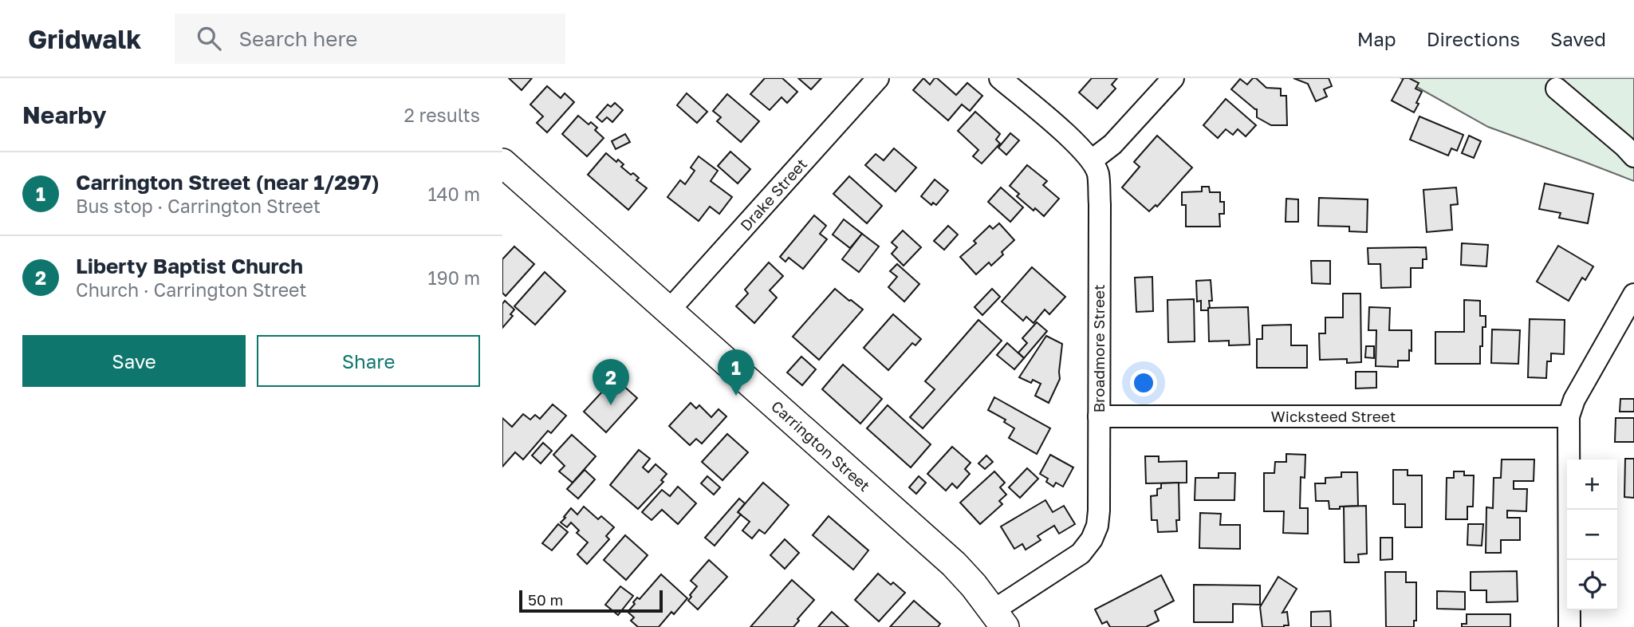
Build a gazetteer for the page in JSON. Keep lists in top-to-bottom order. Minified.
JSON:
{"streets":{"main road":["Carrington Street"],"street":["Drake Street","Broadmore Street","Wicksteed Street"]},"crossings":[["Drake Street","Carrington Street"],["Broadmore Street","Wicksteed Street"],["Broadmore Street","Carrington Street"]],"scale_bar":"50 m","page":{"header":"Gridwalk","search":"Search here","nav":["Map","Directions","Saved"],"heading":["Nearby","2 results"],"list":[{"mark":"1","name":"Carrington Street (near 1/297)","note":"Bus stop · Carrington Street","value":"140 m"},{"mark":"2","name":"Liberty Baptist Church","note":"Church · Carrington Street","value":"190 m"}],"buttons":["Save","Share"],"pins":["1","2"],"map_buttons":["+","−"],"scale":"50 m"}}
